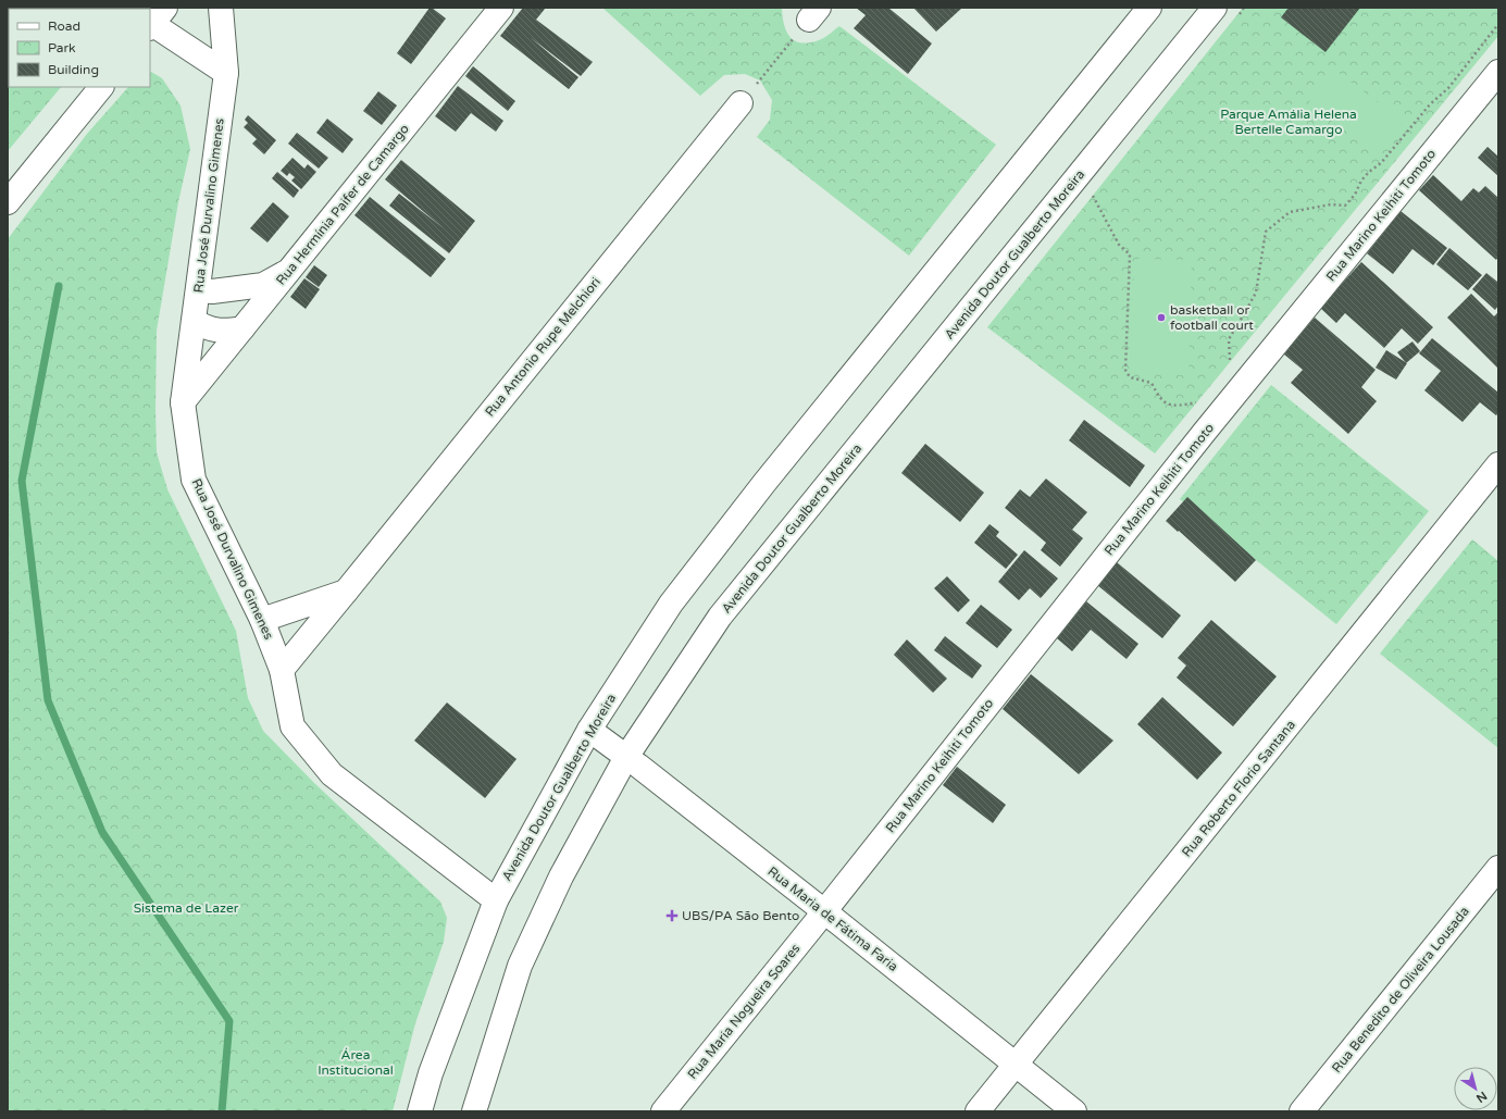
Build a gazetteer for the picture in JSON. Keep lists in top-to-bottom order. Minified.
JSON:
{"streets":{"street":["Rua Hermínia Paifer de Camargo","Rua José Durvalino Gimenes","Rua Marino Keihiti Tomoto","Avenida Doutor Gualberto Moreira","Rua Antonio Rupe Melchiori","Rua Roberto Florio Santana","Rua Maria de Fátima Faria","Rua Benedito de Oliveira Lousada","Rua Maria Nogueira Soares"]},"crossings":[["Rua Hermínia Paifer de Camargo","Rua José Durvalino Gimenes"],["Rua José Durvalino Gimenes","Avenida Doutor Gualberto Moreira"],["Rua José Durvalino Gimenes","Rua Antonio Rupe Melchiori"],["Rua Marino Keihiti Tomoto","Rua Maria de Fátima Faria"],["Rua Marino Keihiti Tomoto","Rua Maria Nogueira Soares"],["Avenida Doutor Gualberto Moreira","Rua Maria de Fátima Faria"],["Rua Roberto Florio Santana","Rua Maria de Fátima Faria"],["Rua Maria de Fátima Faria","Rua Maria Nogueira Soares"]],"parks":["Parque Amália Helena Bertelle Camargo","Sistema de Lazer","Área Institucional"],"places":{"other":["basketball or football court"],"health":["UBS/PA São Bento"]},"legend":["Road","Park","Building"],"north":"bottom right"}
